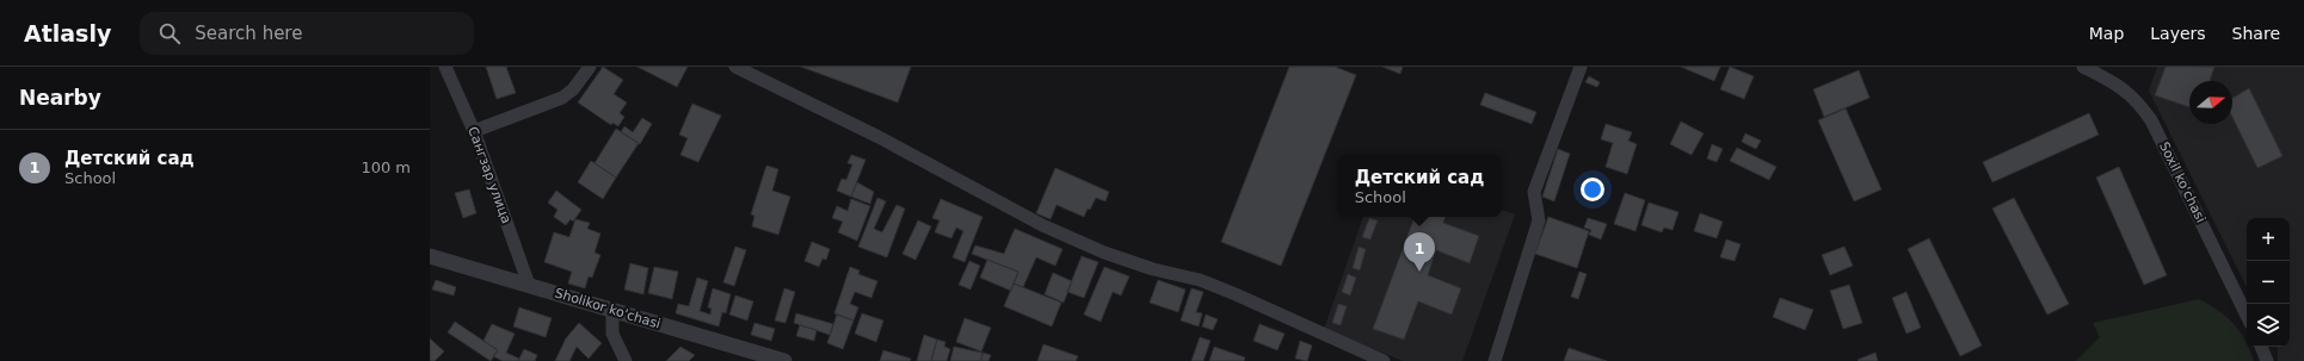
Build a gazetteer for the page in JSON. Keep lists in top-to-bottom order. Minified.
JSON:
{"streets":{"street":["Сангзар улица","Soxil ko'chasi","Sholikor ko'chasi"]},"crossings":[["Сангзар улица","Sholikor ko'chasi"]],"north":"right","page":{"header":"Atlasly","search":"Search here","nav":["Map","Layers","Share"],"heading":"Nearby","list":[{"mark":"1","name":"Детский сад","note":"School","value":"100 m"}],"popup":["Детский сад","School"],"map_buttons":["+","−"],"pins":"1"}}
